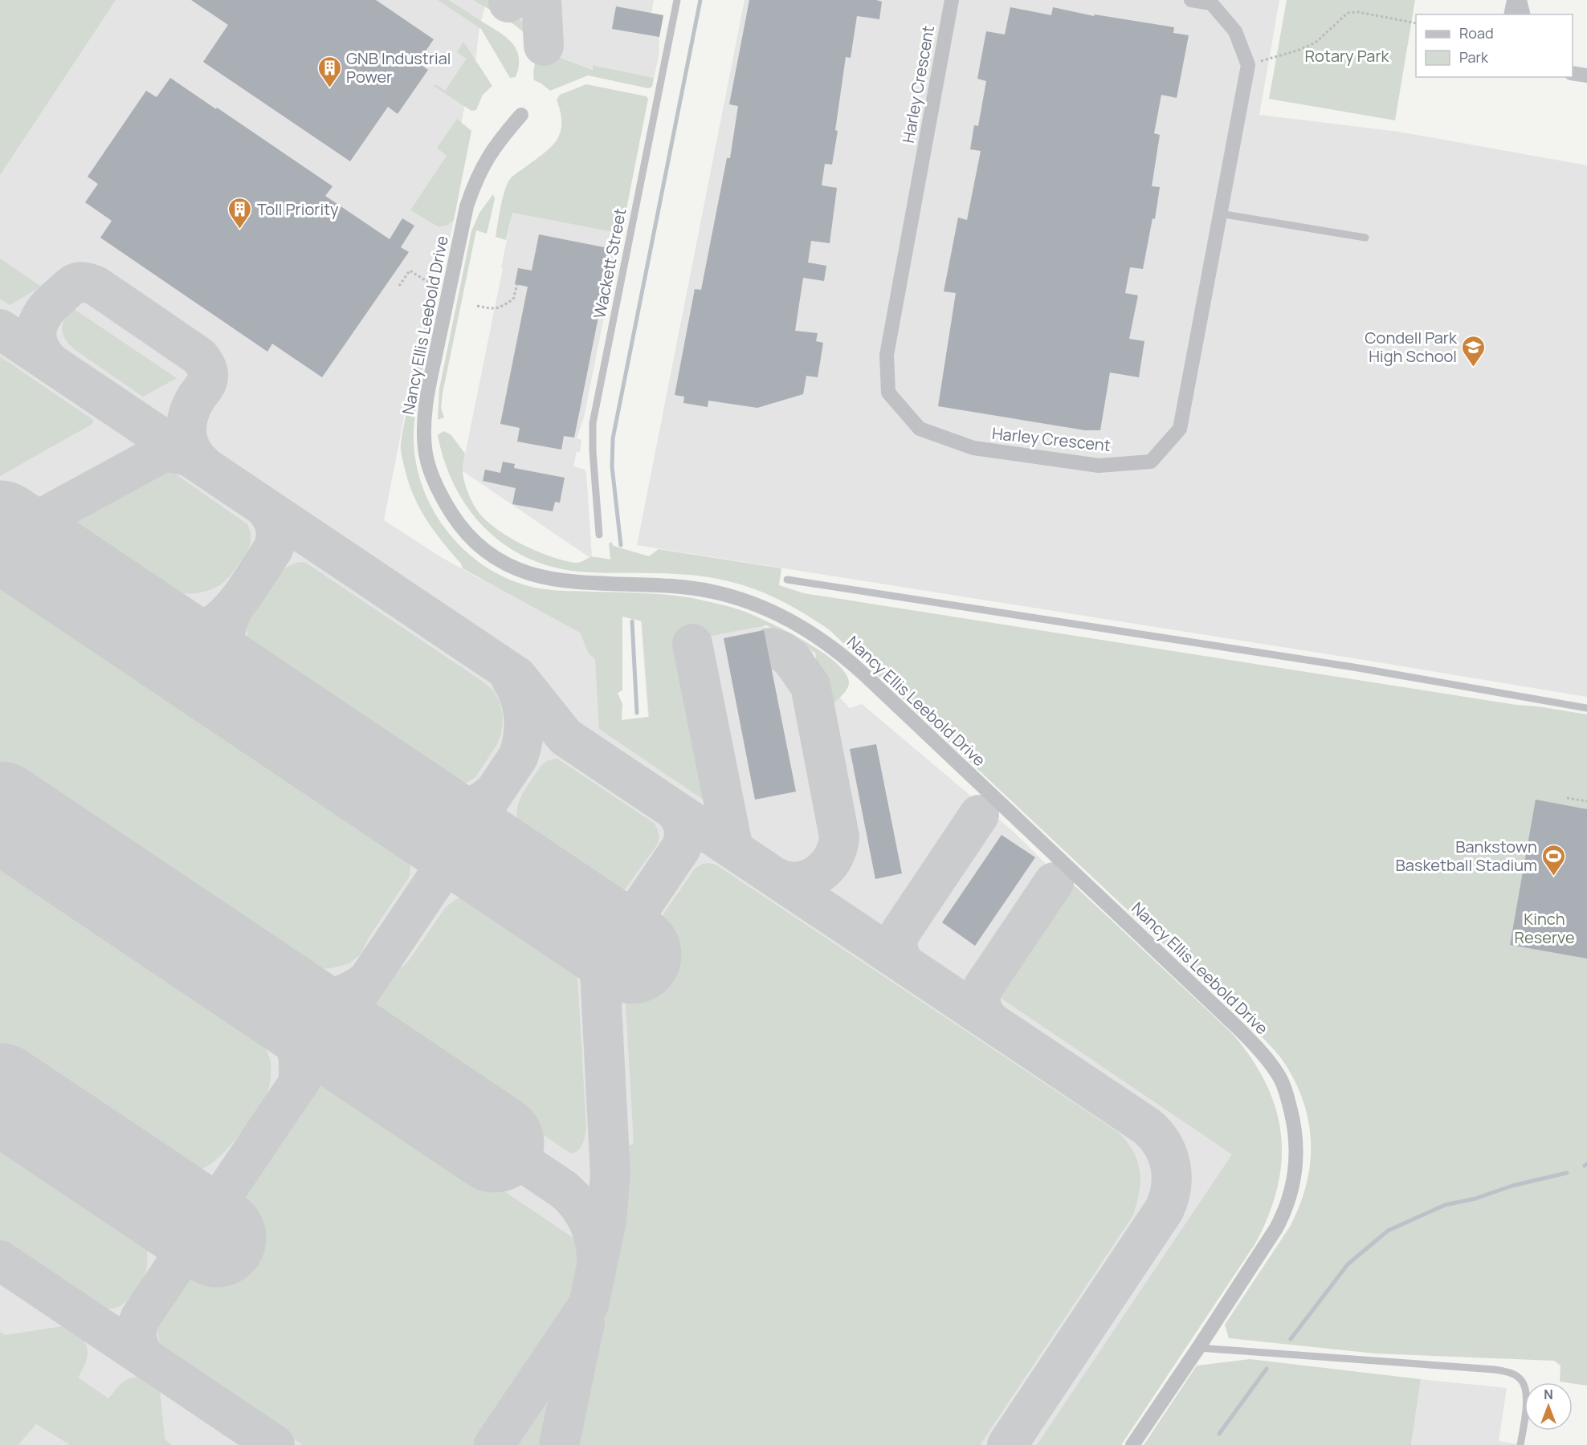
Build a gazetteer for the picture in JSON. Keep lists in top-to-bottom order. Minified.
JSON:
{"streets":{"street":["Harley Crescent","Nancy Ellis Leebold Drive"],"lane":["Wackett Street"]},"parks":["Rotary Park","Kinch Reserve"],"places":{"building":["GNB Industrial Power","Toll Priority"],"school or university":["Condell Park High School"],"sports":["Bankstown Basketball Stadium"]},"legend":["Road","Park"],"north":"top"}
